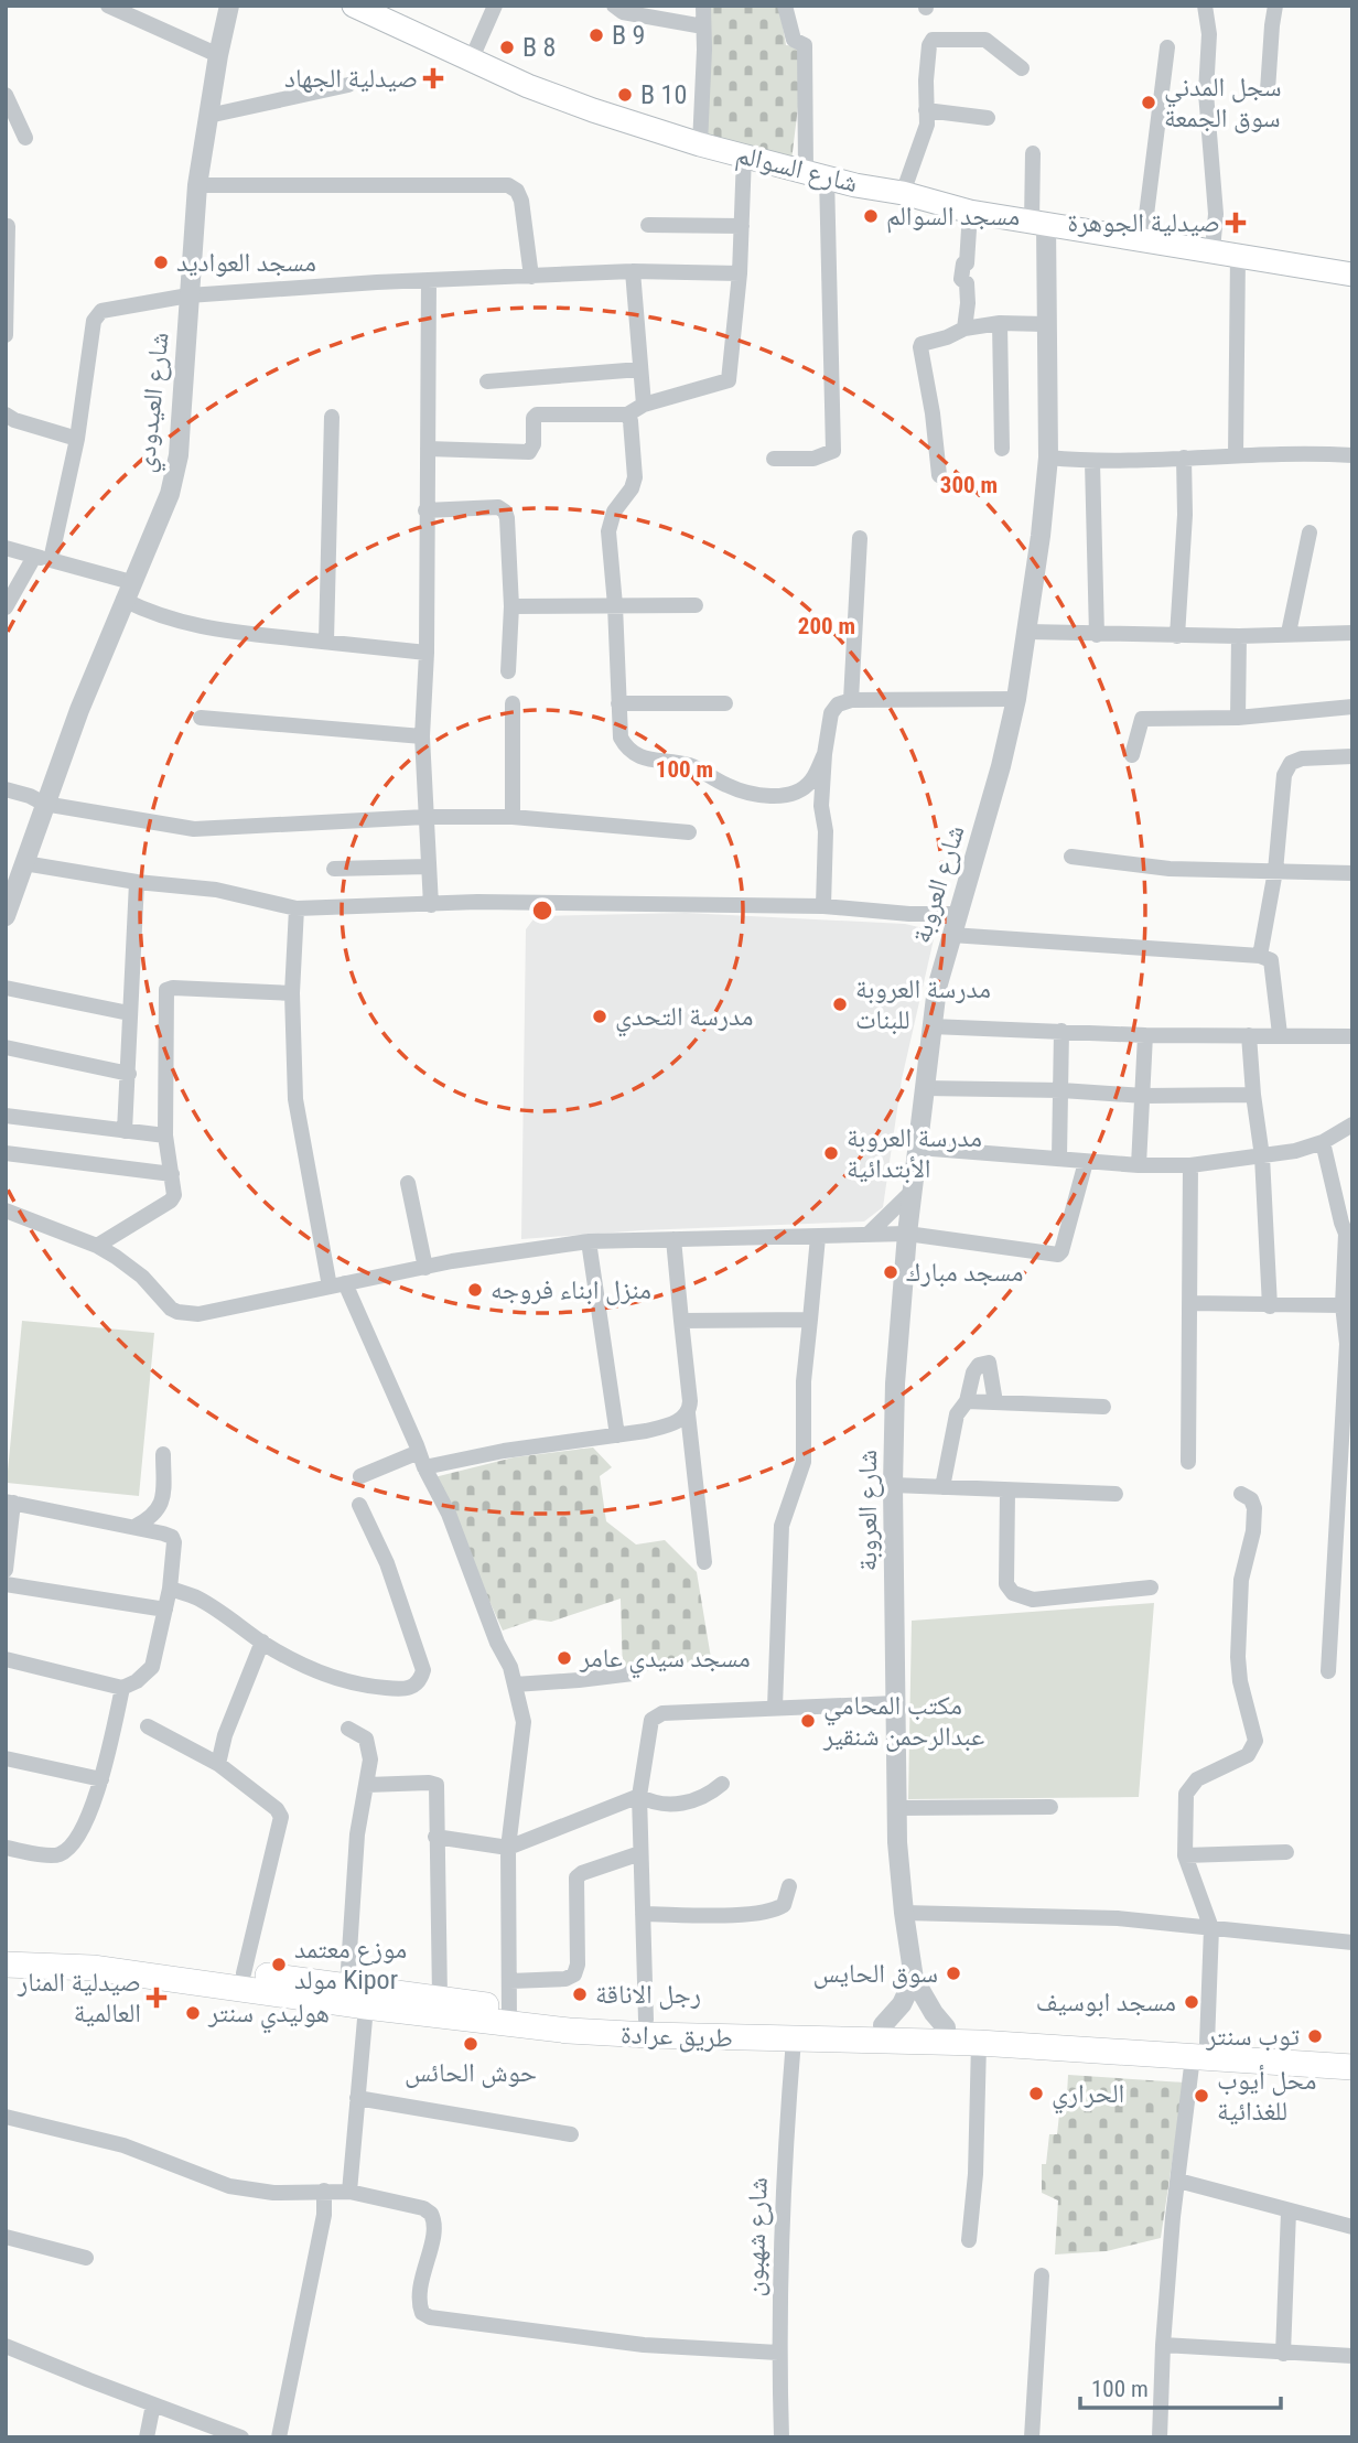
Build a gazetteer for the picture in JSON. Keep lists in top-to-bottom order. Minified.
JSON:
{"streets":{"main road":["شارع السوالم","طريق عرادة"],"street":["شارع العيدودي","شارع العروبة","شارع شهبون"]},"crossings":[["شارع السوالم","شارع العروبة"],["شارع العروبة","طريق عرادة"],["طريق عرادة","شارع شهبون"]],"places":{"other":["B 9","B 8","B 10","سجل المدني سوق الجمعة","مسجد السوالم","مسجد العواديد","مدرسة العروبة للبنات","مدرسة التحدي","مدرسة العروبة الأبتدائية","مسجد مبارك","منزل ابناء فروجه","مسجد سيدي عامر","مكتب المحامي عبدالرحمن شنقير","موزع معتمد مولد Kipor","سوق الحايس","رجل الاناقة","مسجد ابوسيف","هوليدي سنتر","توب سنتر","حوش الحائس","الحراري","محل أيوب للغذائية"],"health":["صيدلية الجهاد","صيدلية الجوهرة","صيدلية المنار العالمية"]},"scale_bar":"100 m","rings":["300 m","200 m","100 m"]}
